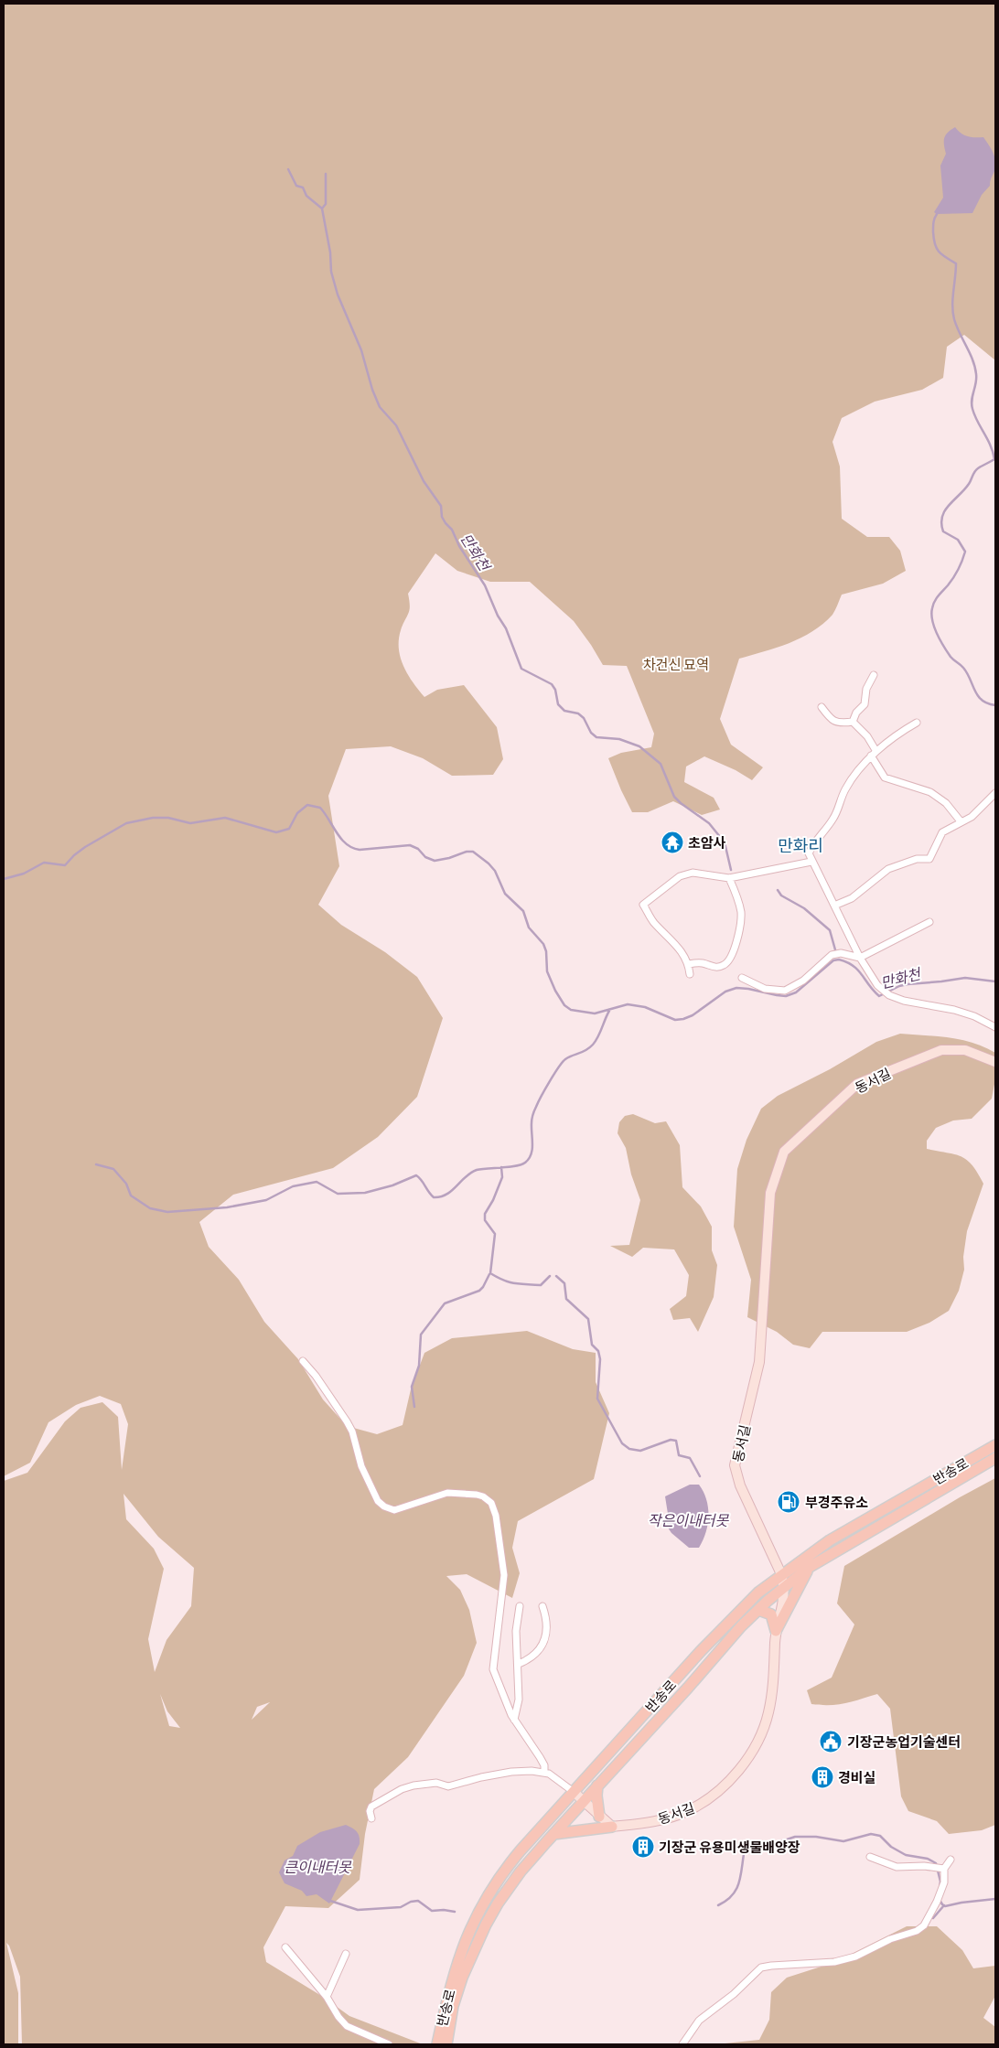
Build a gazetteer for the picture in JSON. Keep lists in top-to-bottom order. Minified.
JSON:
{"streets":{"main road":["반송로"],"street":["동서길"]},"crossings":[["동서길","반송로"]],"districts":["만화리"],"water":["만화천","작은이내터못","큰이내터못"],"parks":["차건신 묘역"],"places":{"temple":["초암사"],"fuel station":["부경주유소"],"public building":["기장군농업기술센터"],"building":["경비실","기장군 유용미생물배양장"]}}
